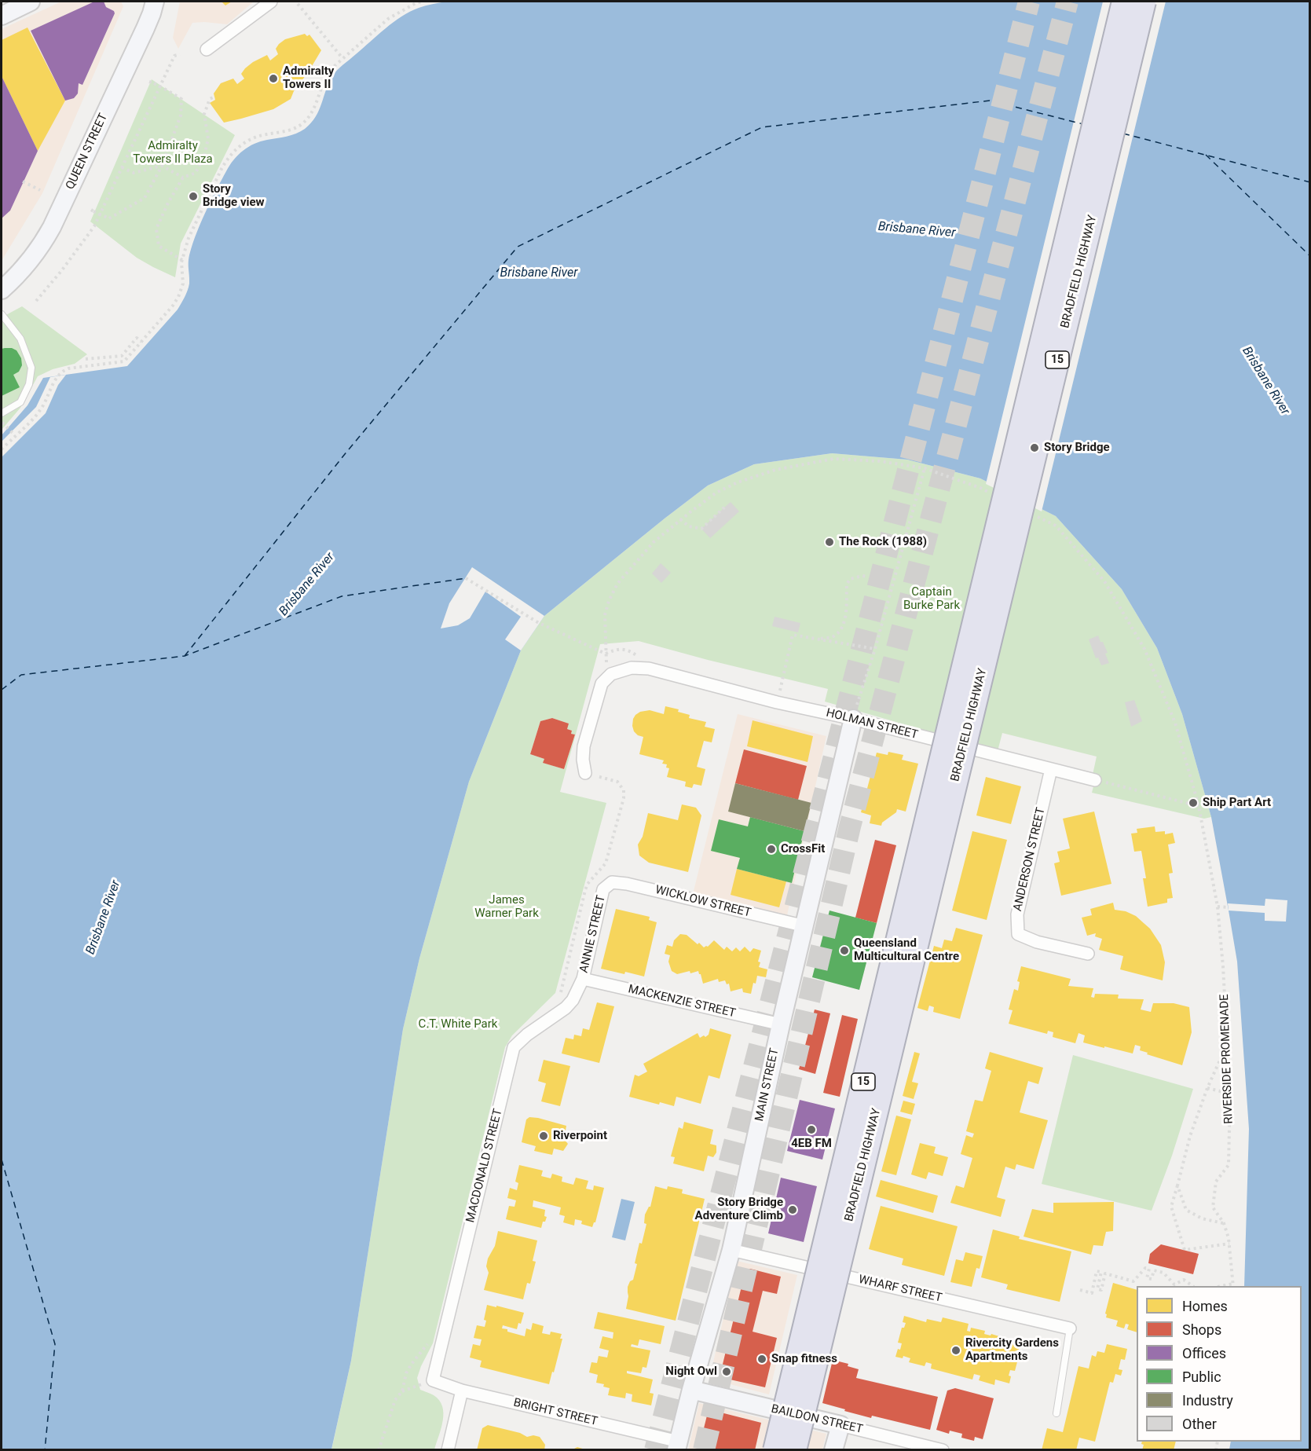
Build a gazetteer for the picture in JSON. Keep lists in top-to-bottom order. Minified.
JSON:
{"streets":{"highway":["BRADFIELD HIGHWAY","15"],"street":["QUEEN STREET","HOLMAN STREET","ANDERSON STREET","WICKLOW STREET","ANNIE STREET","MACKENZIE STREET","MAIN STREET","MACDONALD STREET","WHARF STREET","BRIGHT STREET","BAILDON STREET"],"path":["RIVERSIDE PROMENADE"]},"crossings":[["HOLMAN STREET","ANDERSON STREET"],["HOLMAN STREET","MAIN STREET"],["WICKLOW STREET","ANNIE STREET"],["WICKLOW STREET","MAIN STREET"],["ANNIE STREET","MACKENZIE STREET"],["ANNIE STREET","MACDONALD STREET"],["MACKENZIE STREET","MAIN STREET"],["MACKENZIE STREET","MACDONALD STREET"],["MAIN STREET","WHARF STREET"],["MAIN STREET","BRIGHT STREET"],["MAIN STREET","BAILDON STREET"],["MACDONALD STREET","BRIGHT STREET"]],"water":["Brisbane River"],"parks":["Admiralty Towers II Plaza","Captain Burke Park","James Warner Park","C.T. White Park"],"places":["Admiralty Towers II","Story Bridge view","Story Bridge","The Rock (1988)","Ship Part Art","CrossFit","Queensland Multicultural Centre","4EB FM","Riverpoint","Story Bridge Adventure Climb","Rivercity Gardens Apartments","Snap fitness","Night Owl"],"legend":["Homes","Shops","Offices","Public","Industry","Other"]}
